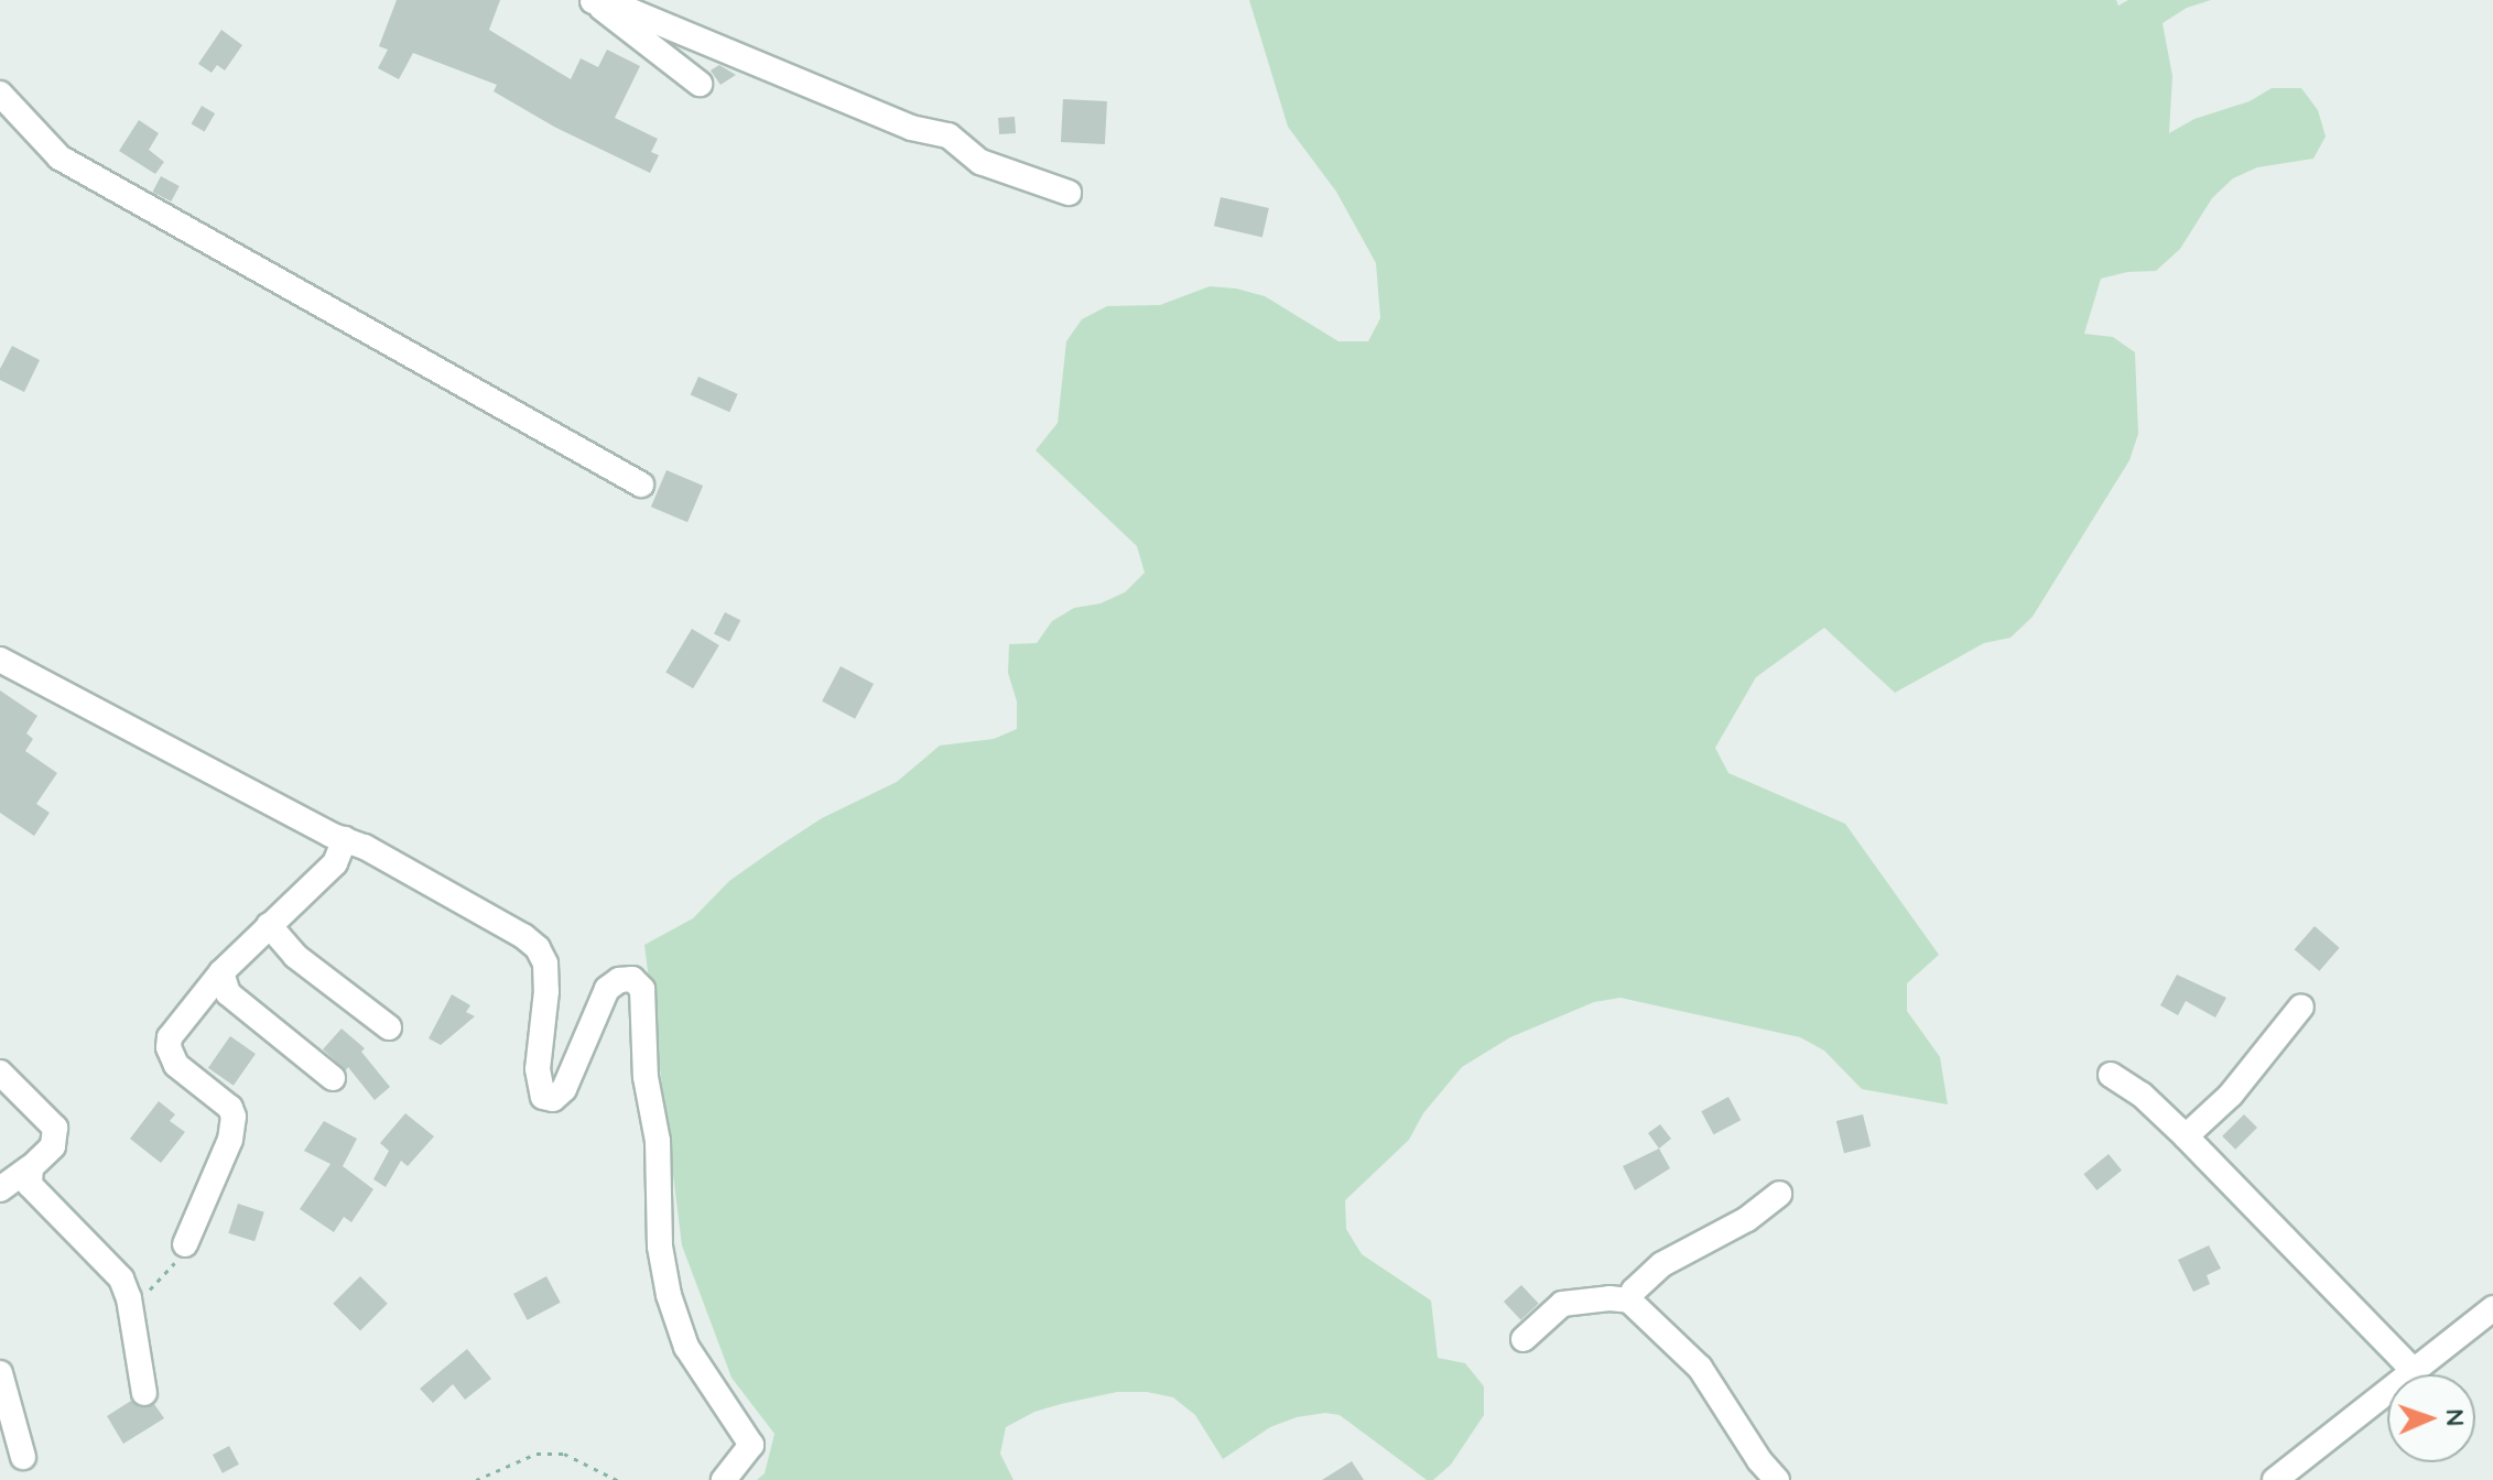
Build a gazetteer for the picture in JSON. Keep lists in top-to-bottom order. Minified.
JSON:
{"north":"right"}
